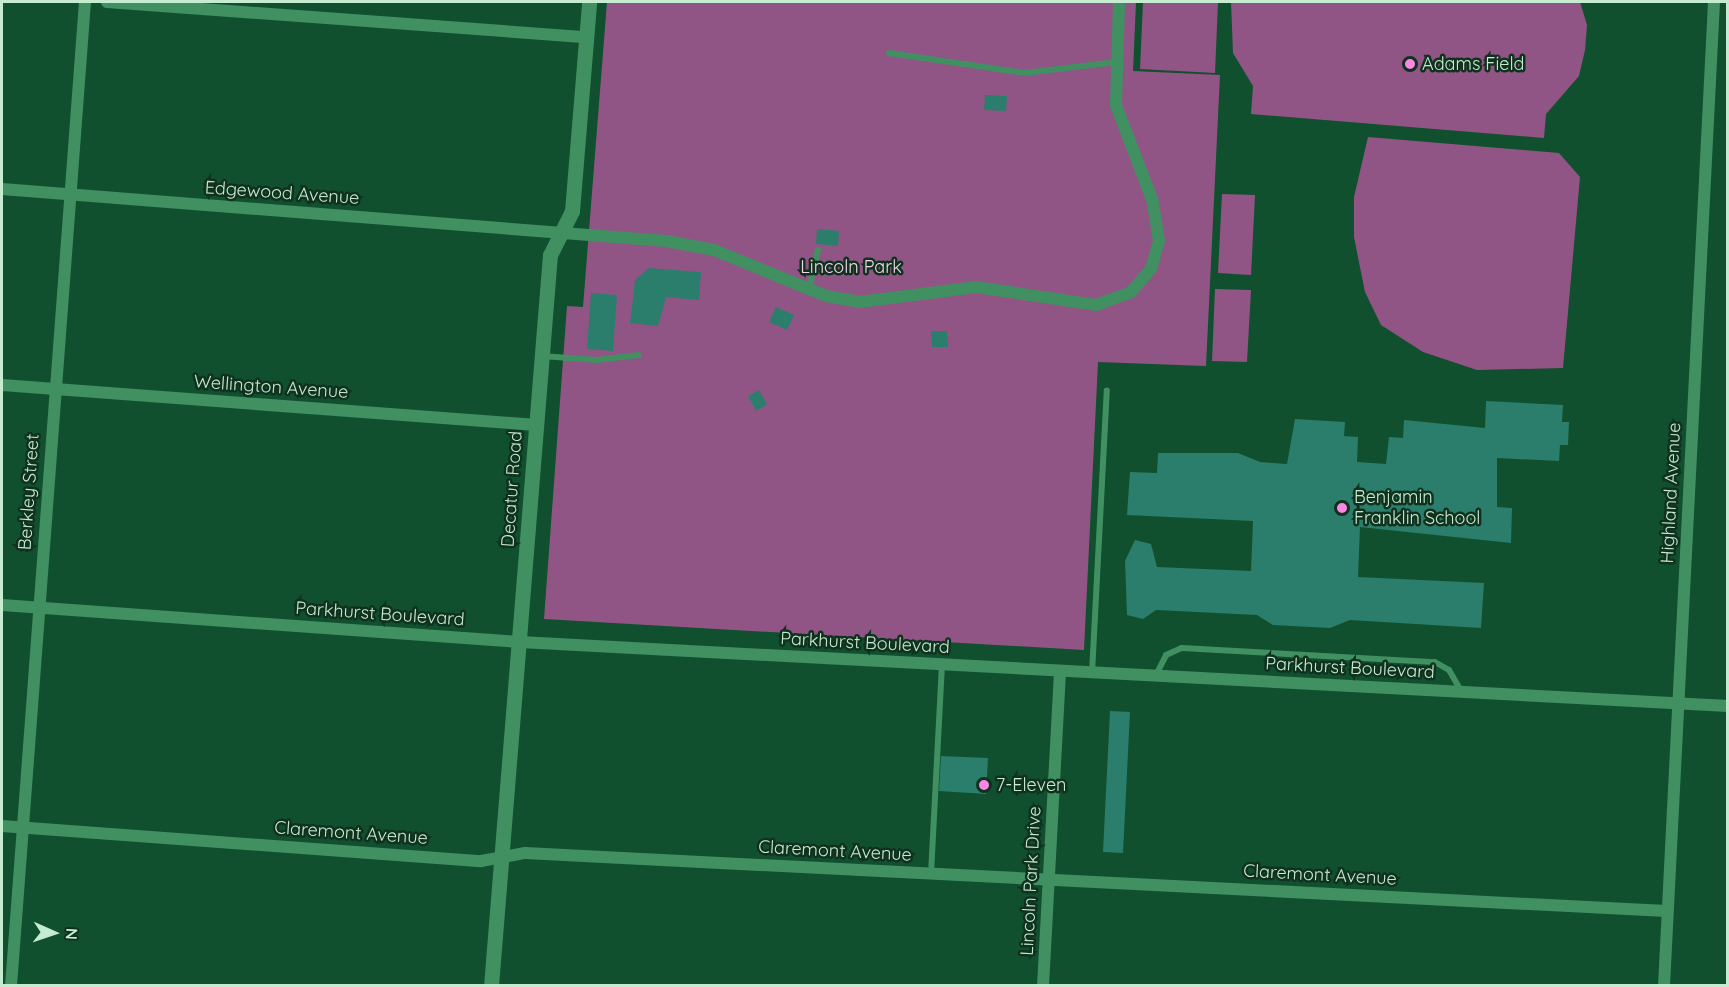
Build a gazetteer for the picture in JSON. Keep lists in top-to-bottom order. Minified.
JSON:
{"streets":{"street":["Edgewood Avenue","Wellington Avenue","Decatur Road","Berkley Street","Highland Avenue","Parkhurst Boulevard","Claremont Avenue","Lincoln Park Drive"]},"crossings":[["Edgewood Avenue","Decatur Road"],["Edgewood Avenue","Berkley Street"],["Wellington Avenue","Decatur Road"],["Wellington Avenue","Berkley Street"],["Decatur Road","Parkhurst Boulevard"],["Decatur Road","Claremont Avenue"],["Berkley Street","Parkhurst Boulevard"],["Berkley Street","Claremont Avenue"],["Highland Avenue","Parkhurst Boulevard"],["Highland Avenue","Claremont Avenue"],["Parkhurst Boulevard","Lincoln Park Drive"],["Claremont Avenue","Lincoln Park Drive"]],"parks":["Lincoln Park"],"places":["Adams Field","Benjamin Franklin School","7-Eleven"],"north":"right"}
